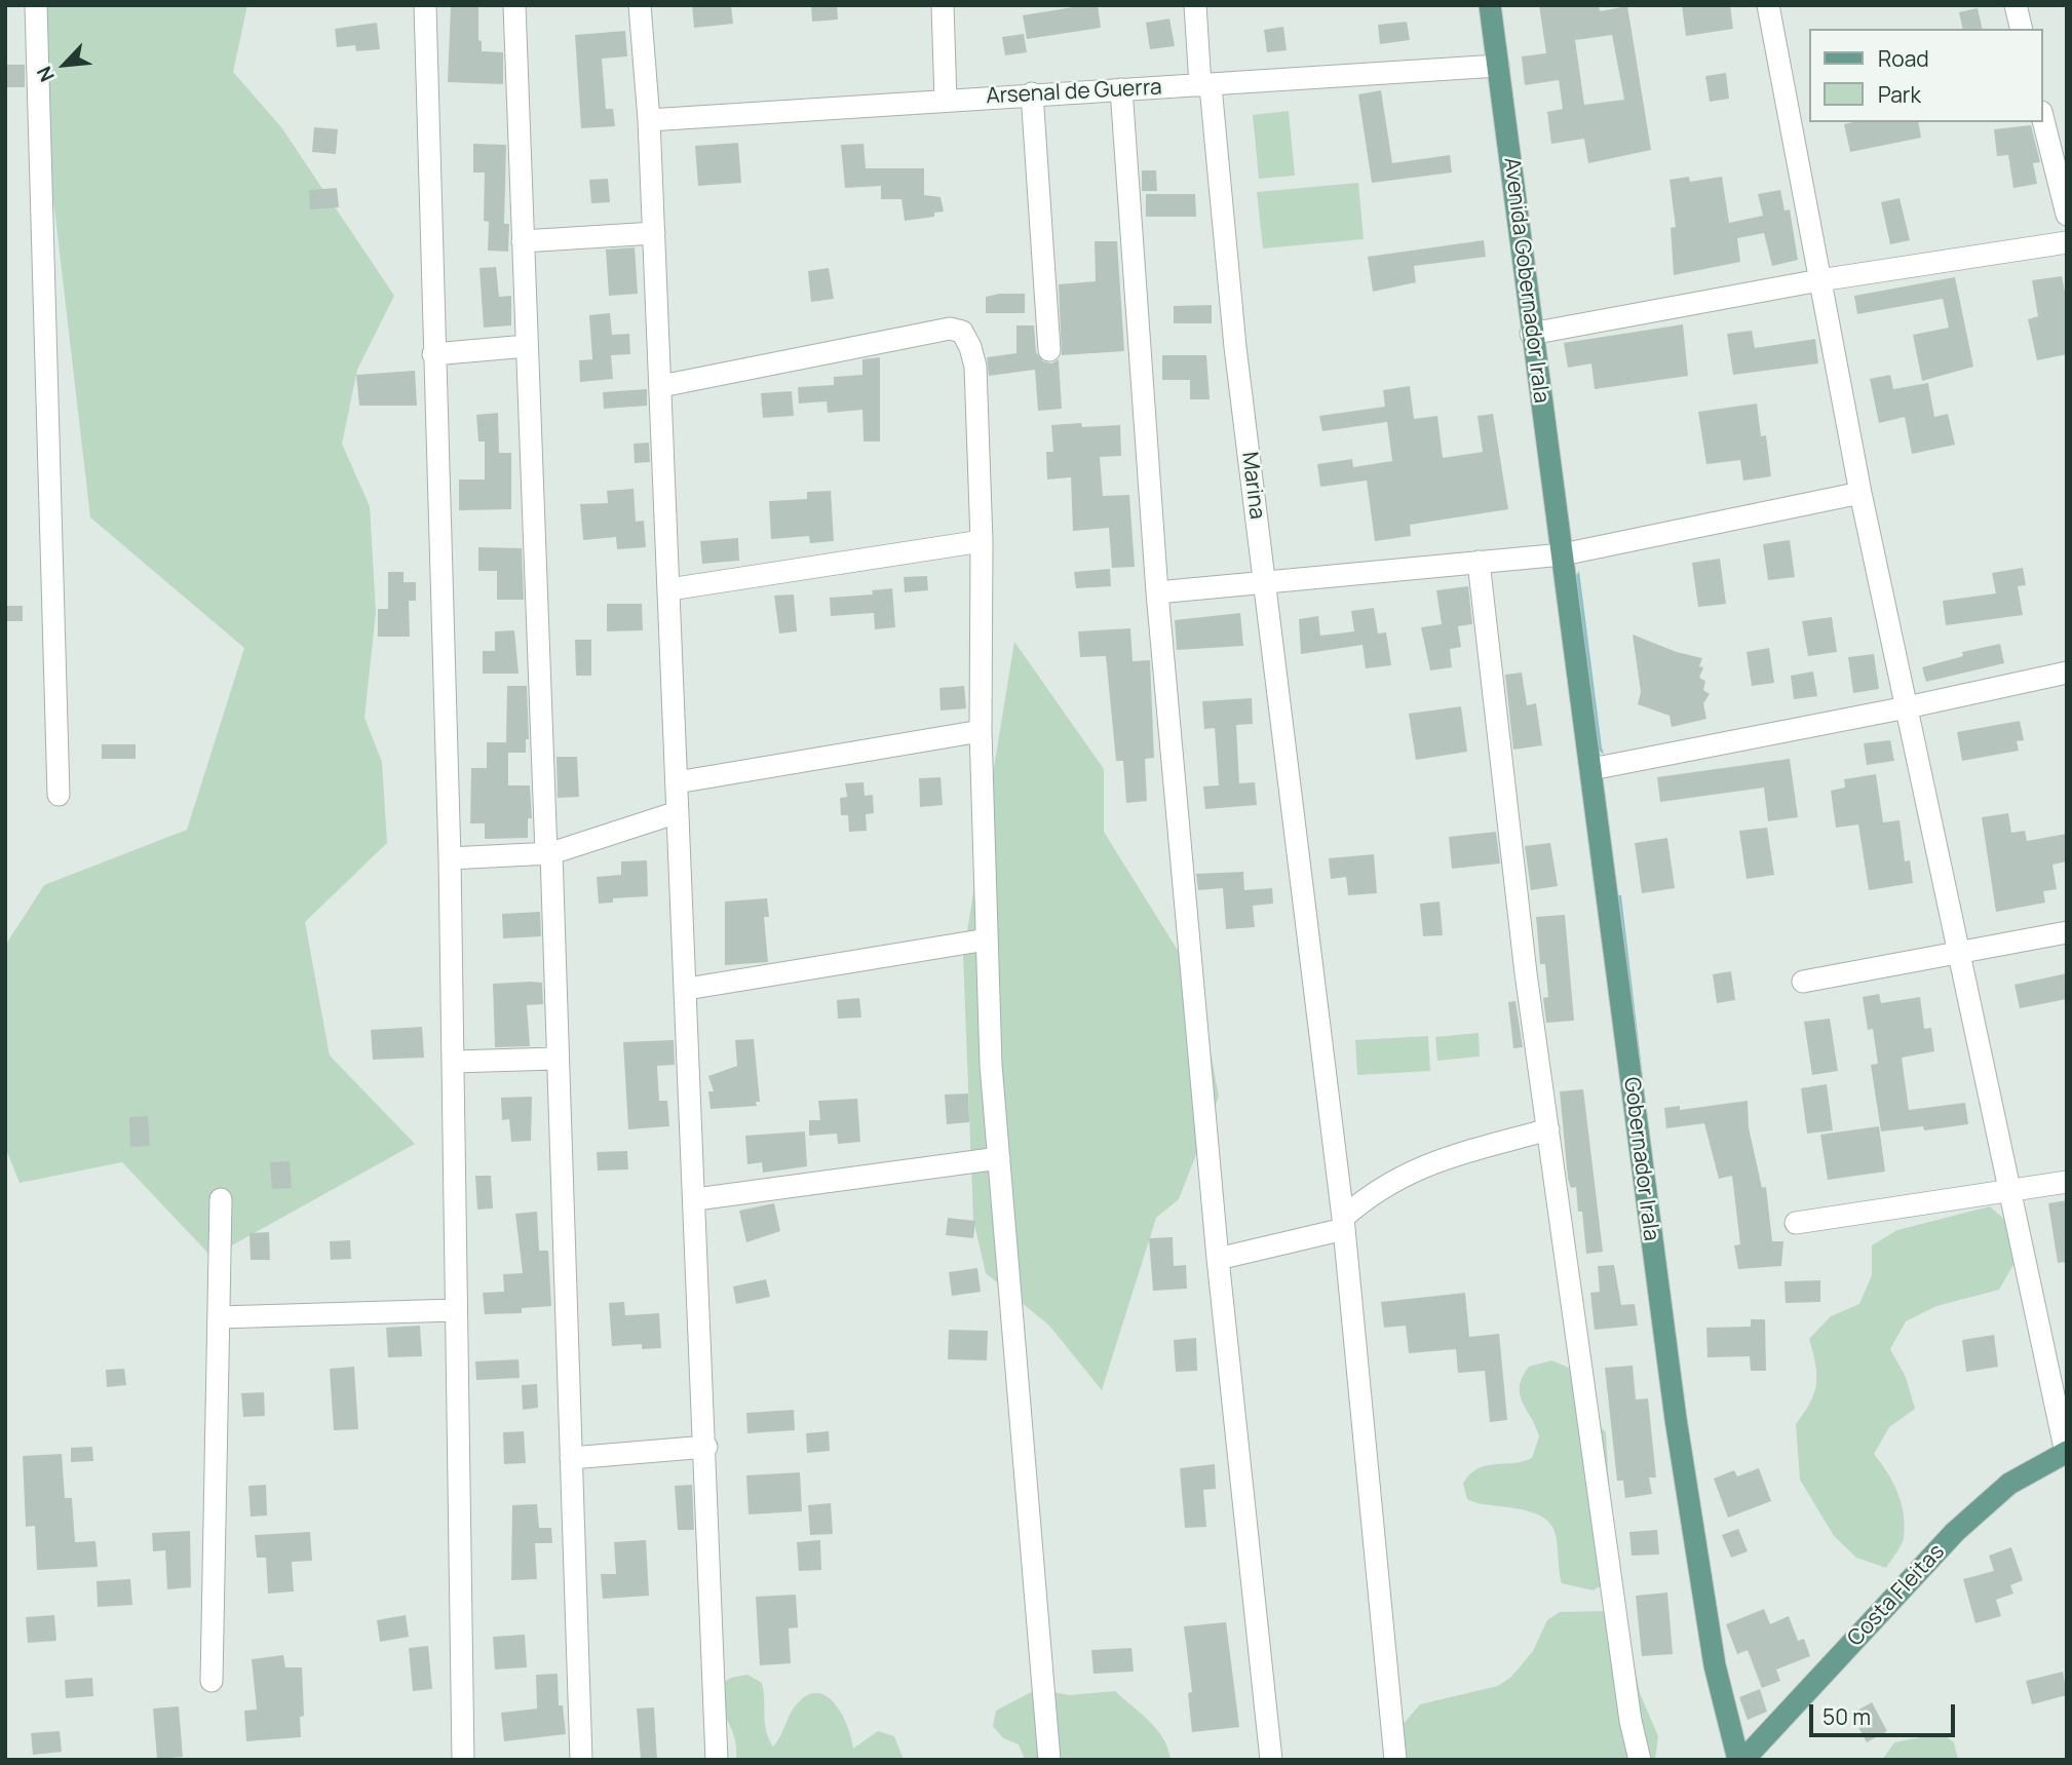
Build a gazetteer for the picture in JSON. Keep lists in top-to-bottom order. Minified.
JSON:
{"streets":{"main road":["Avenida Gobernador Irala","Gobernador Irala","Costa Fleitas"],"street":["Arsenal de Guerra","Marina"]},"crossings":[["Arsenal de Guerra","Avenida Gobernador Irala"],["Arsenal de Guerra","Marina"],["Avenida Gobernador Irala","Gobernador Irala"]],"legend":["Road","Park"],"scale_bar":"50 m","north":"bottom left"}
